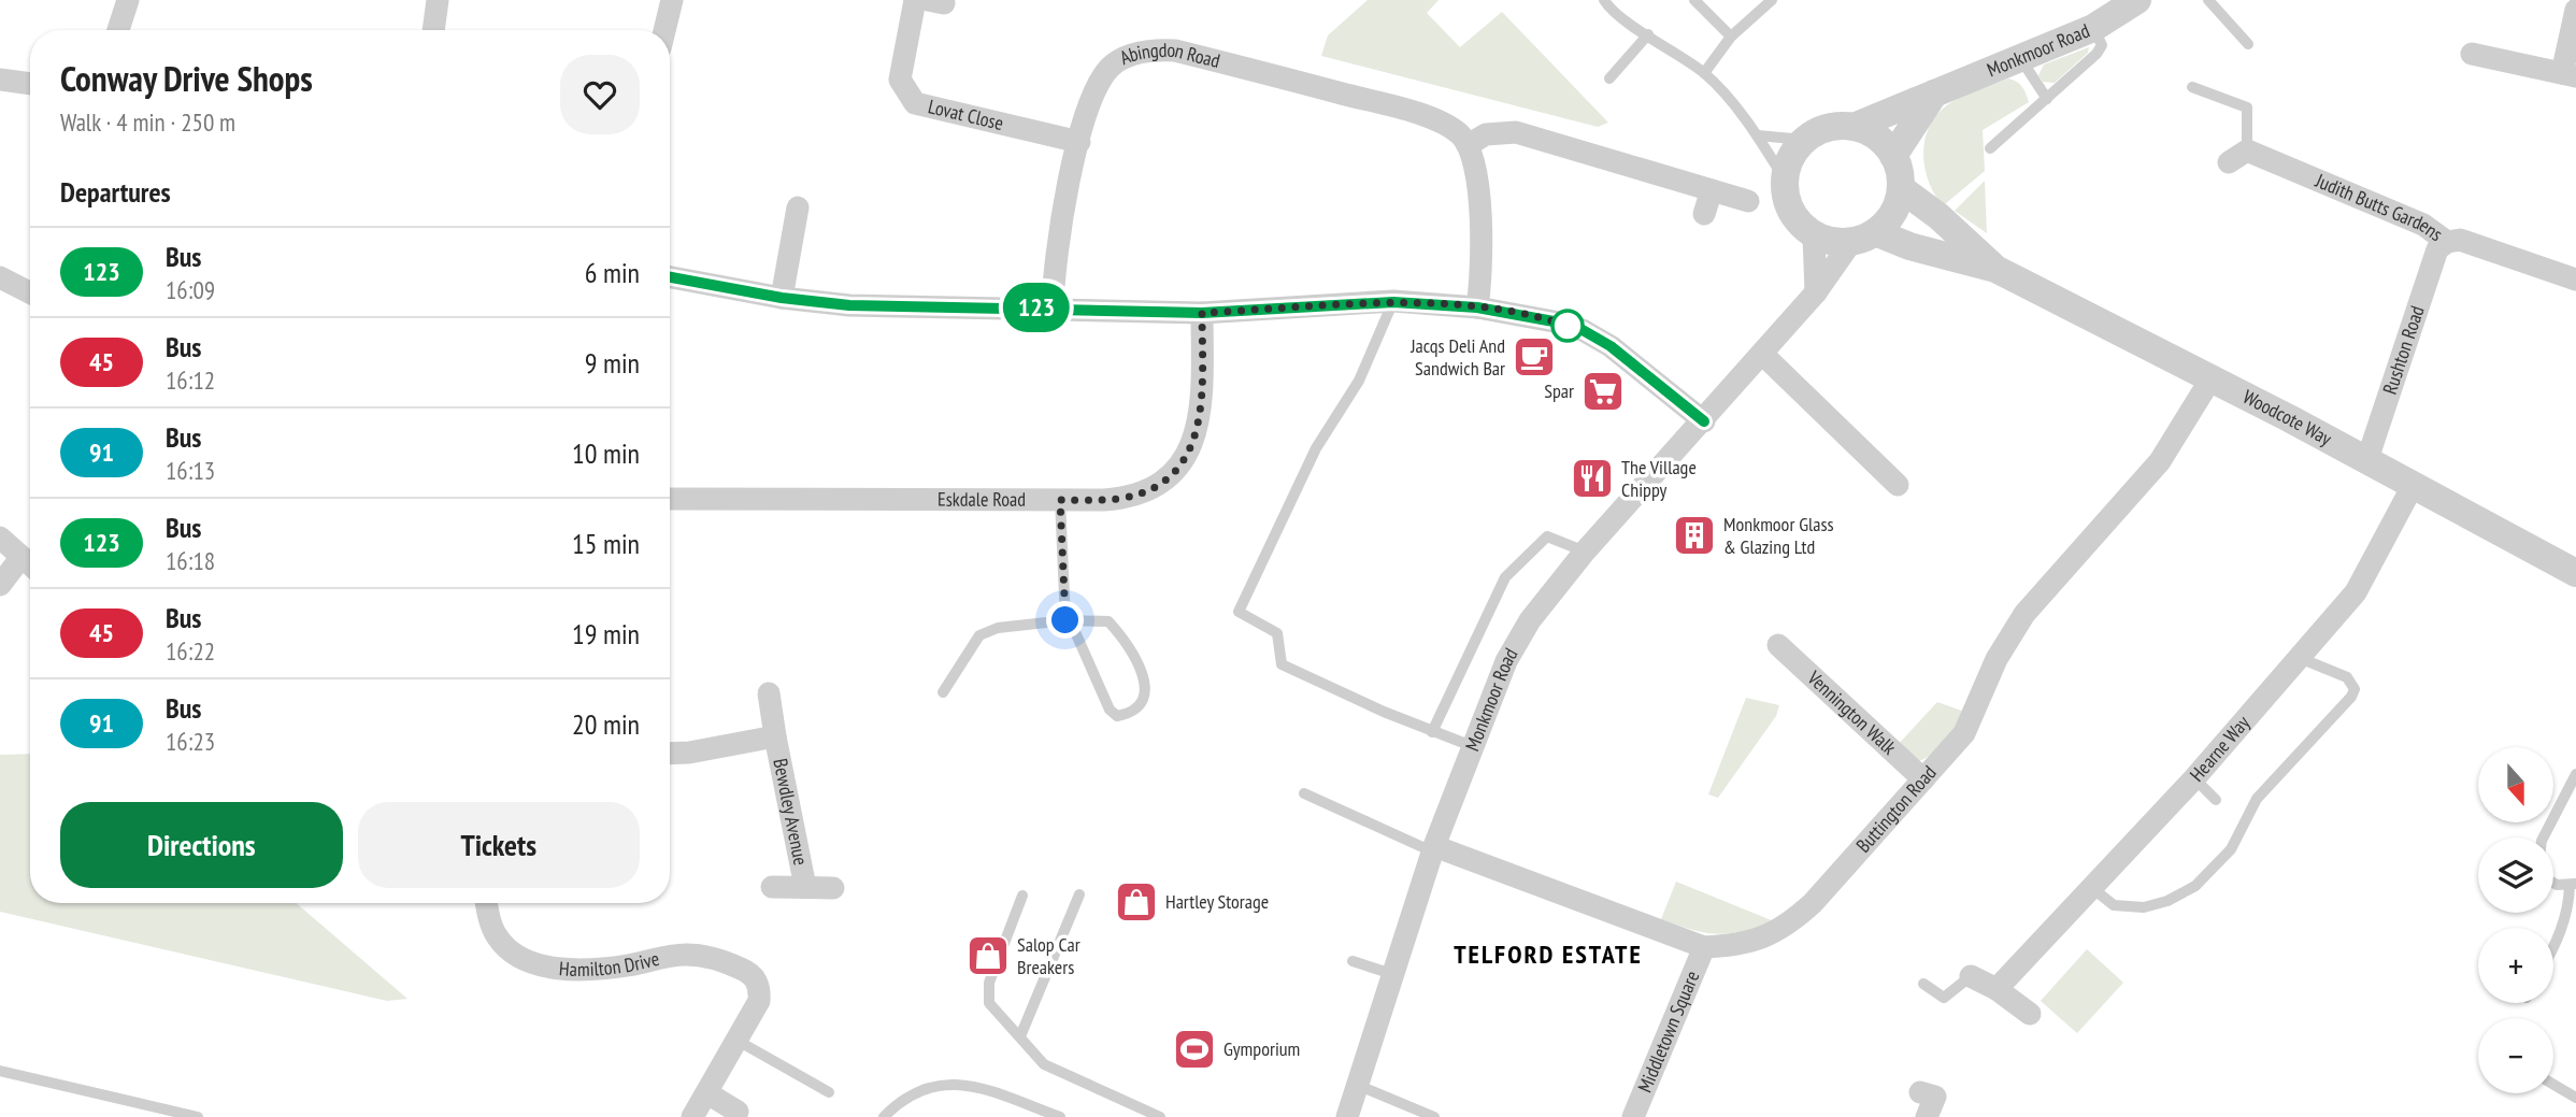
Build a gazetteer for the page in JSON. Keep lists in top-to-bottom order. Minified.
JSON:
{"streets":{"street":["Monkmoor Road","Abingdon Road","Lovat Close","Judith Butts Gardens","Rushton Road","Woodcote Way","Eskdale Road","Vennington Walk","Hearne Way","Buttington Road","Bewdley Avenue","Hamilton Drive","Middletown Square"]},"crossings":[["Monkmoor Road","Woodcote Way"],["Monkmoor Road","Buttington Road"],["Abingdon Road","Lovat Close"],["Judith Butts Gardens","Rushton Road"],["Rushton Road","Woodcote Way"],["Woodcote Way","Hearne Way"],["Woodcote Way","Buttington Road"],["Vennington Walk","Buttington Road"],["Buttington Road","Middletown Square"]],"districts":["TELFORD ESTATE"],"places":{"cafe":["Jacqs Deli And Sandwich Bar"],"supermarket":["Spar"],"restaurant":["The Village Chippy"],"building":["Monkmoor Glass & Glazing Ltd"],"shop":["Hartley Storage","Salop Car Breakers"],"sports":["Gymporium"]},"lines":["bus line 123"],"north":"bottom","page":{"on_map":"123","heading":[["Conway Drive Shops","Walk · 4 min · 250 m"],"Departures"],"list":[{"mark":"123","name":"Bus","note":"16:09","value":"6 min"},{"mark":"45","name":"Bus","note":"16:12","value":"9 min"},{"mark":"91","name":"Bus","note":"16:13","value":"10 min"},{"mark":"123","name":"Bus","note":"16:18","value":"15 min"},{"mark":"45","name":"Bus","note":"16:22","value":"19 min"},{"mark":"91","name":"Bus","note":"16:23","value":"20 min"}],"map_buttons":["+","−"],"buttons":["Directions","Tickets"]}}
